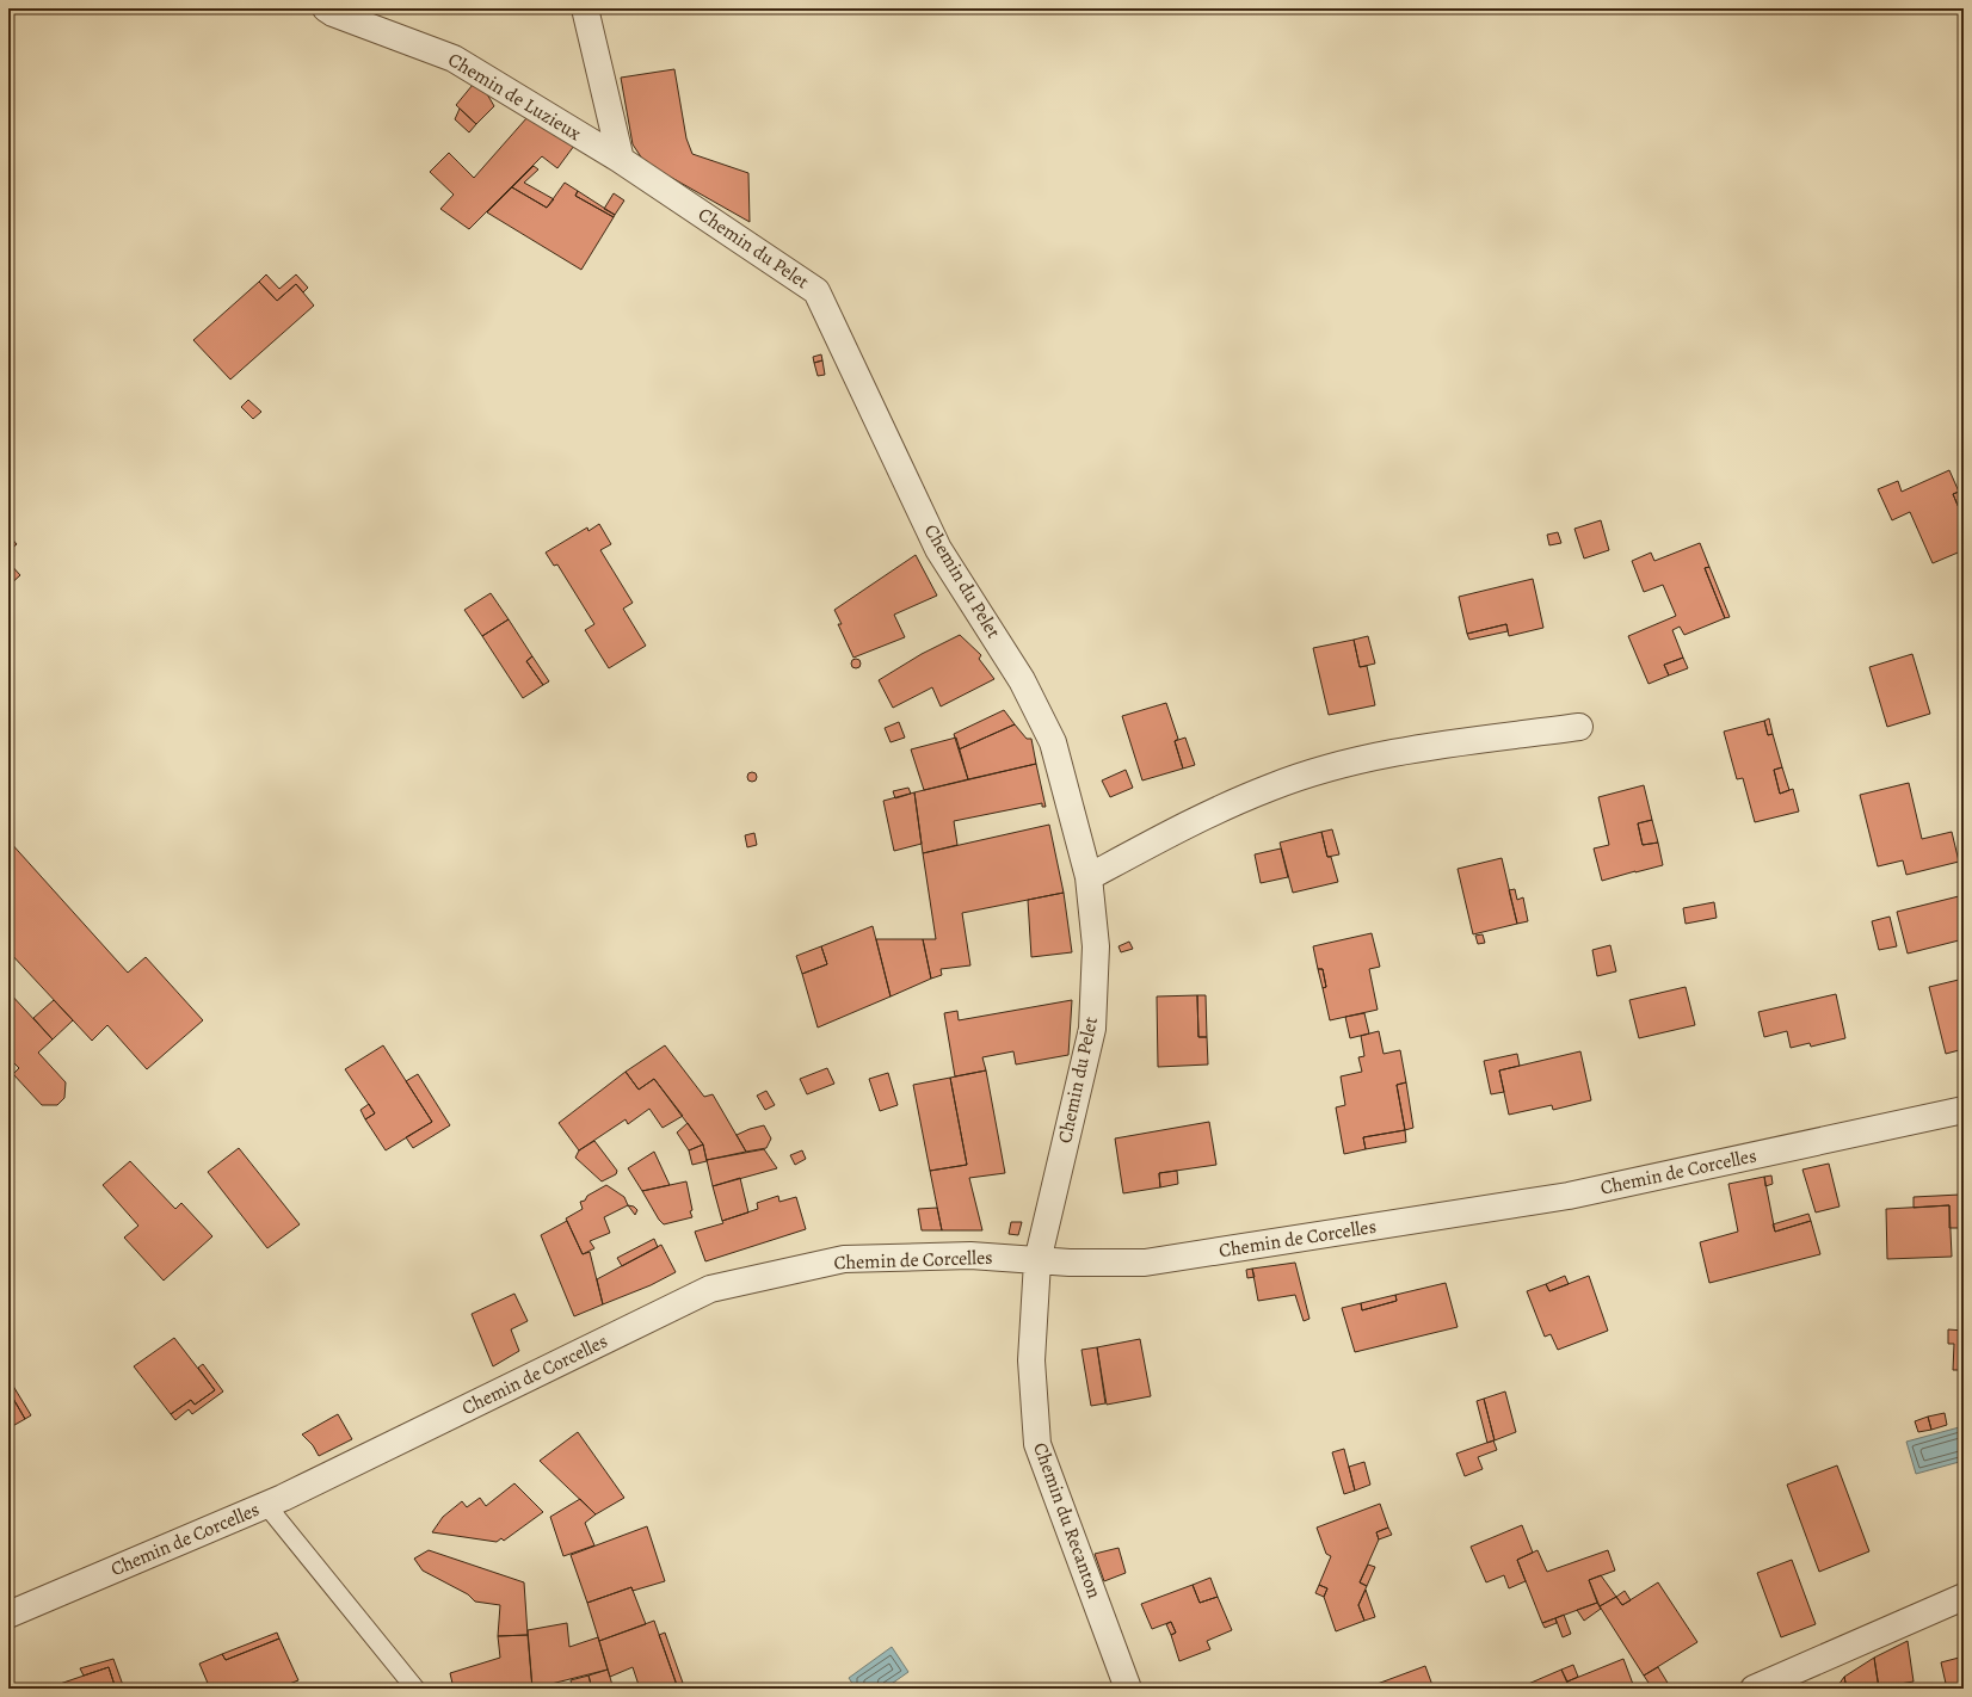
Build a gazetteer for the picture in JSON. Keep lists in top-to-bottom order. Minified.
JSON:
{"streets":{"street":["Chemin de Luzieux","Chemin du Pelet","Chemin de Corcelles","Chemin du Recanton"]},"crossings":[["Chemin de Luzieux","Chemin du Pelet"],["Chemin du Pelet","Chemin de Corcelles"],["Chemin du Pelet","Chemin du Recanton"],["Chemin de Corcelles","Chemin du Recanton"]]}
